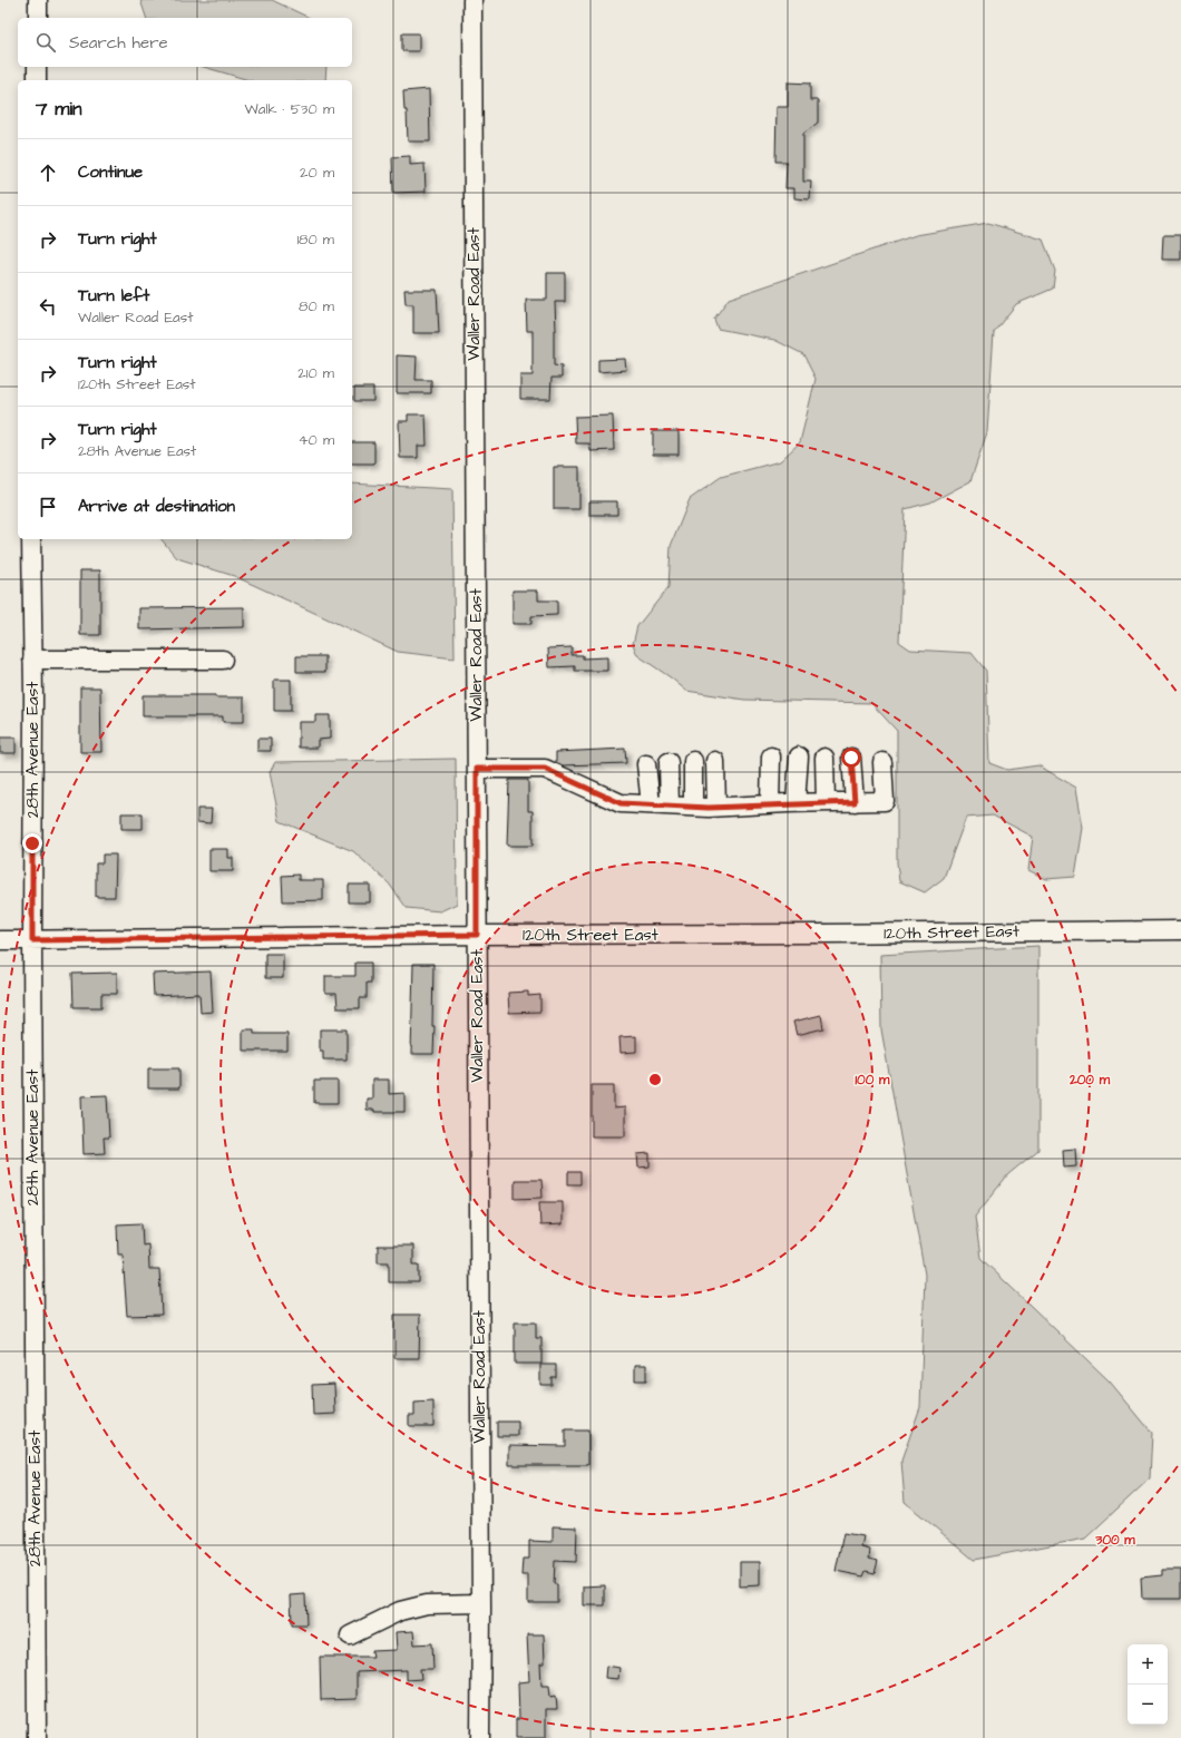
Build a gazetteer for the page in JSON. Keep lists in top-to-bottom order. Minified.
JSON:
{"streets":{"street":["Waller Road East","28th Avenue East","120th Street East"]},"crossings":[["Waller Road East","120th Street East"],["28th Avenue East","120th Street East"]],"page":{"search":"Search here","heading":["7 min","Walk · 530 m"],"list":[["Continue","20 m"],["Turn right","180 m"],["Turn left","Waller Road East","80 m"],["Turn right","120th Street East","210 m"],["Turn right","28th Avenue East","40 m"],"Arrive at destination"],"map_buttons":["+","−"]},"rings":["100 m","200 m","300 m"]}
